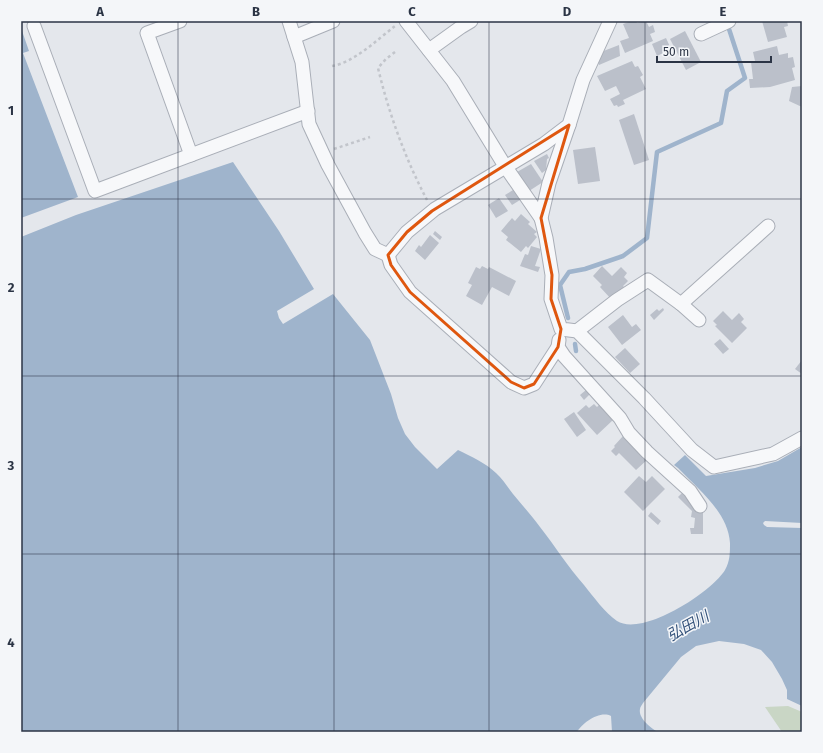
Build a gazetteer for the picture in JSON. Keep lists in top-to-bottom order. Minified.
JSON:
{"water":["弘田川"],"scale_bar":"50 m","grid":{"columns":["A","B","C","D","E"],"rows":["1","2","3","4"]}}
